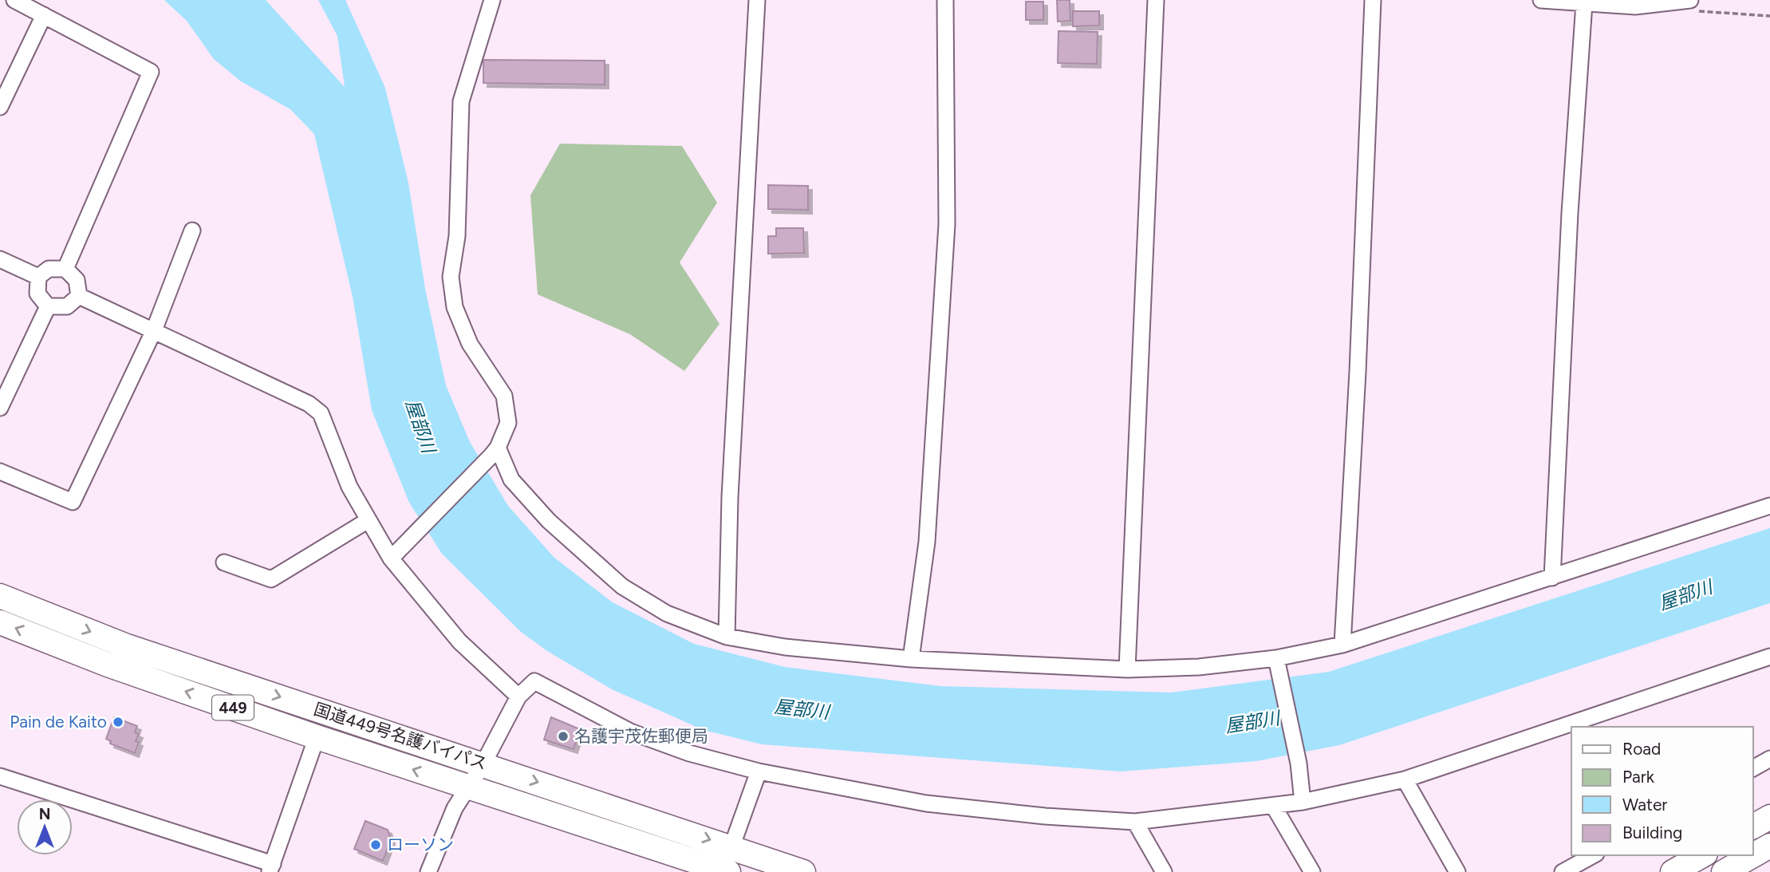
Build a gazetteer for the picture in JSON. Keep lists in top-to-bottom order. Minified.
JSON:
{"streets":{"highway":["449","国道449号名護バイパス"]},"water":["屋部川"],"places":["Pain de Kaito","名護宇茂佐郵便局","ローソン"],"legend":["Road","Park","Water","Building"],"north":"top"}
